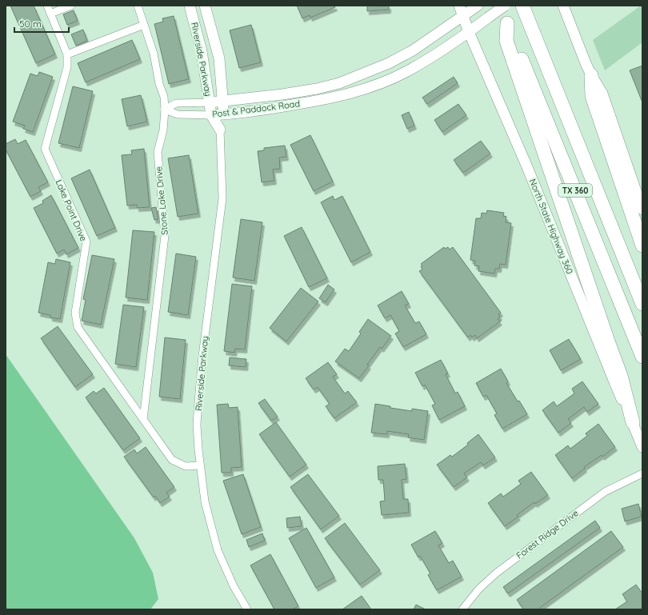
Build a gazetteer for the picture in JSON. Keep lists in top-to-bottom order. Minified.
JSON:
{"streets":{"highway":["TX 360"],"street":["Riverside Parkway","Post & Paddock Road","Stone Lake Drive","Lake Point Drive","North State Highway 360","Forest Ridge Drive"]},"crossings":[["Riverside Parkway","Post & Paddock Road"],["Riverside Parkway","Lake Point Drive"],["Post & Paddock Road","Stone Lake Drive"],["Post & Paddock Road","North State Highway 360"],["Stone Lake Drive","Lake Point Drive"]],"scale_bar":"50 m"}
